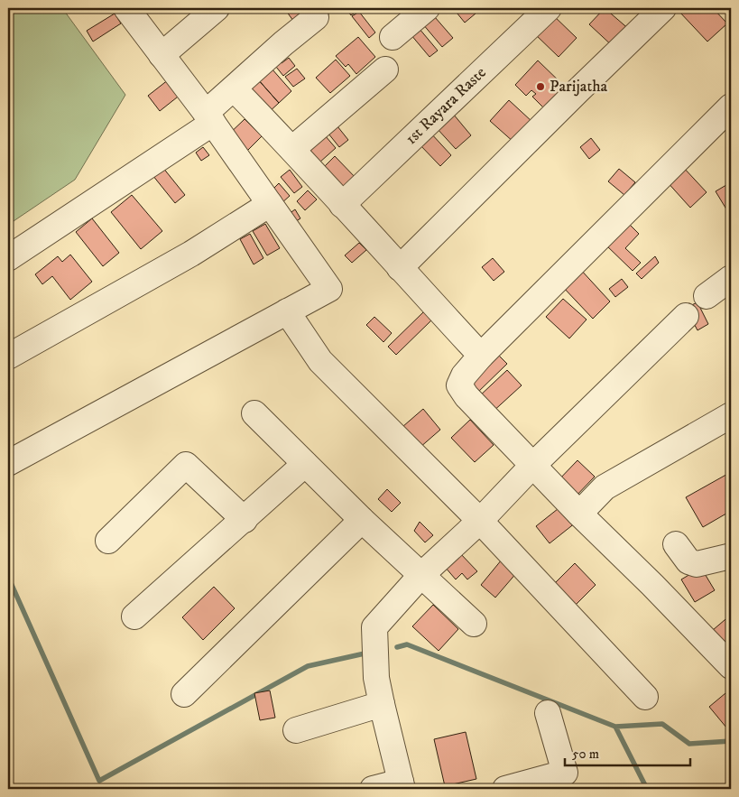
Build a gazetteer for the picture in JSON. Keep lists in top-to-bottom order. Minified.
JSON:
{"streets":{"street":["1st Rayara Raste"]},"places":["Parijatha"],"scale_bar":"50 m"}
